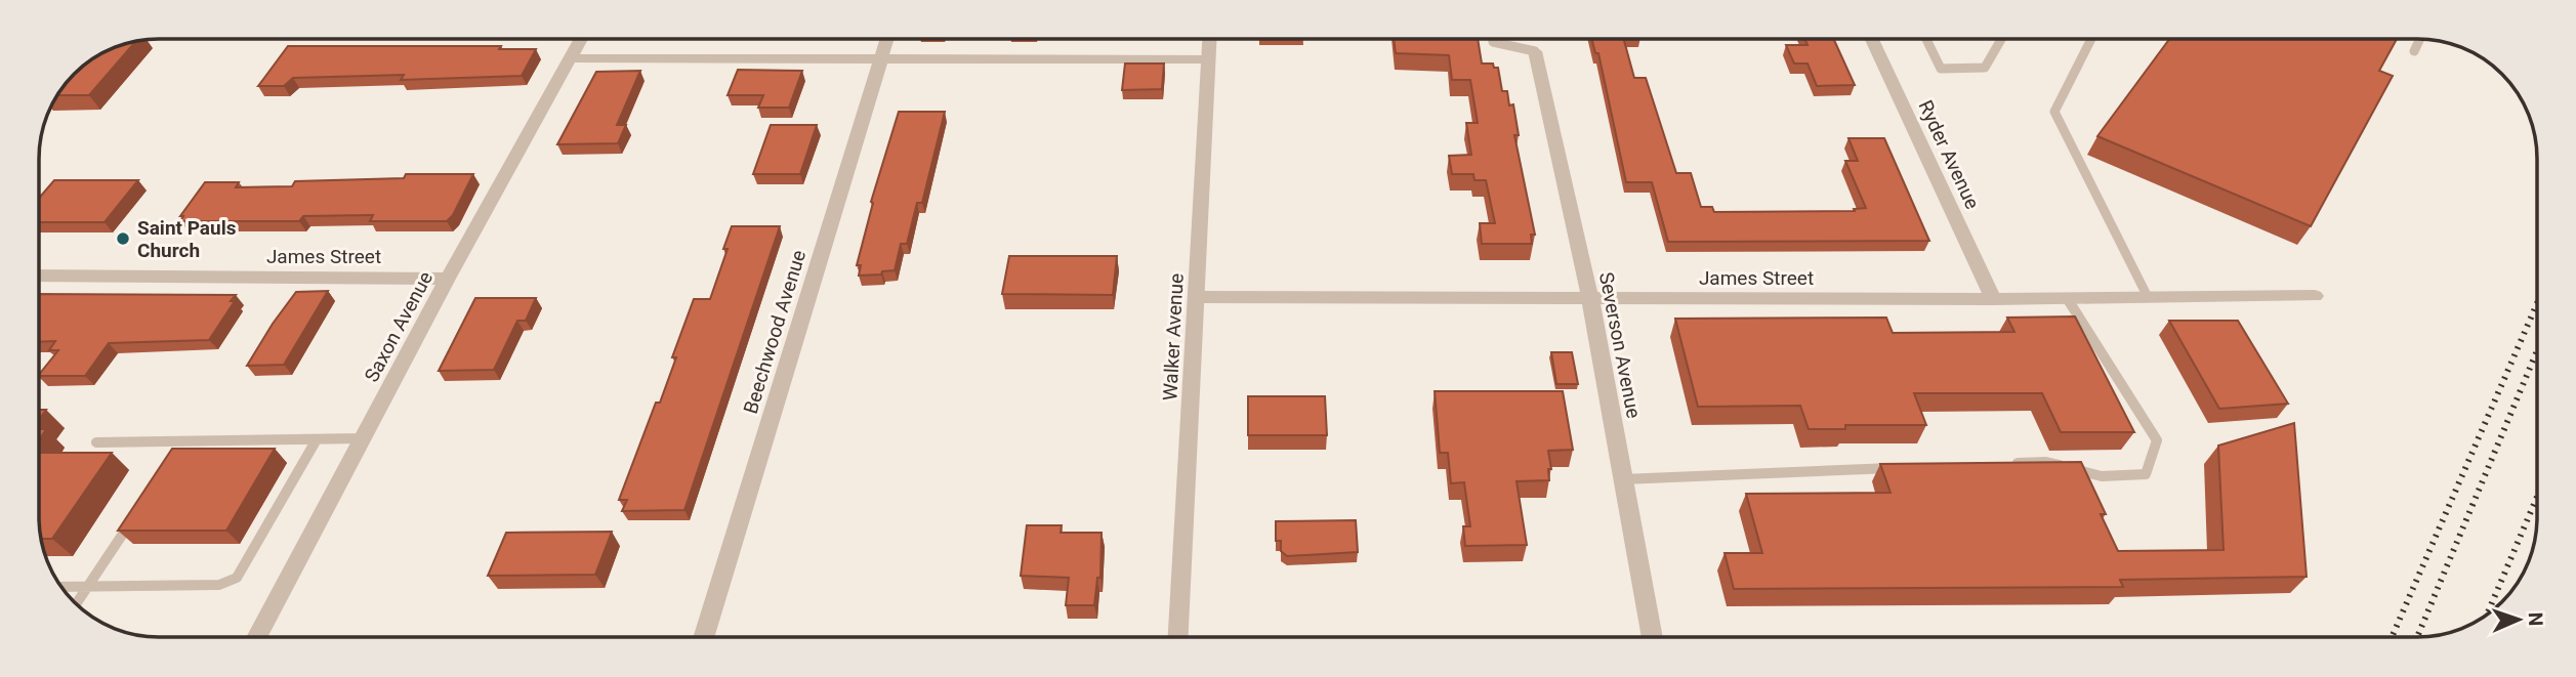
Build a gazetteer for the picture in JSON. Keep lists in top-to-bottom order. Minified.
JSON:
{"streets":{"street":["Ryder Avenue","James Street","Saxon Avenue","Beechwood Avenue","Walker Avenue","Severson Avenue"]},"crossings":[["Ryder Avenue","James Street"],["James Street","Saxon Avenue"],["James Street","Walker Avenue"],["James Street","Severson Avenue"]],"places":["Saint Pauls Church"],"north":"right"}
